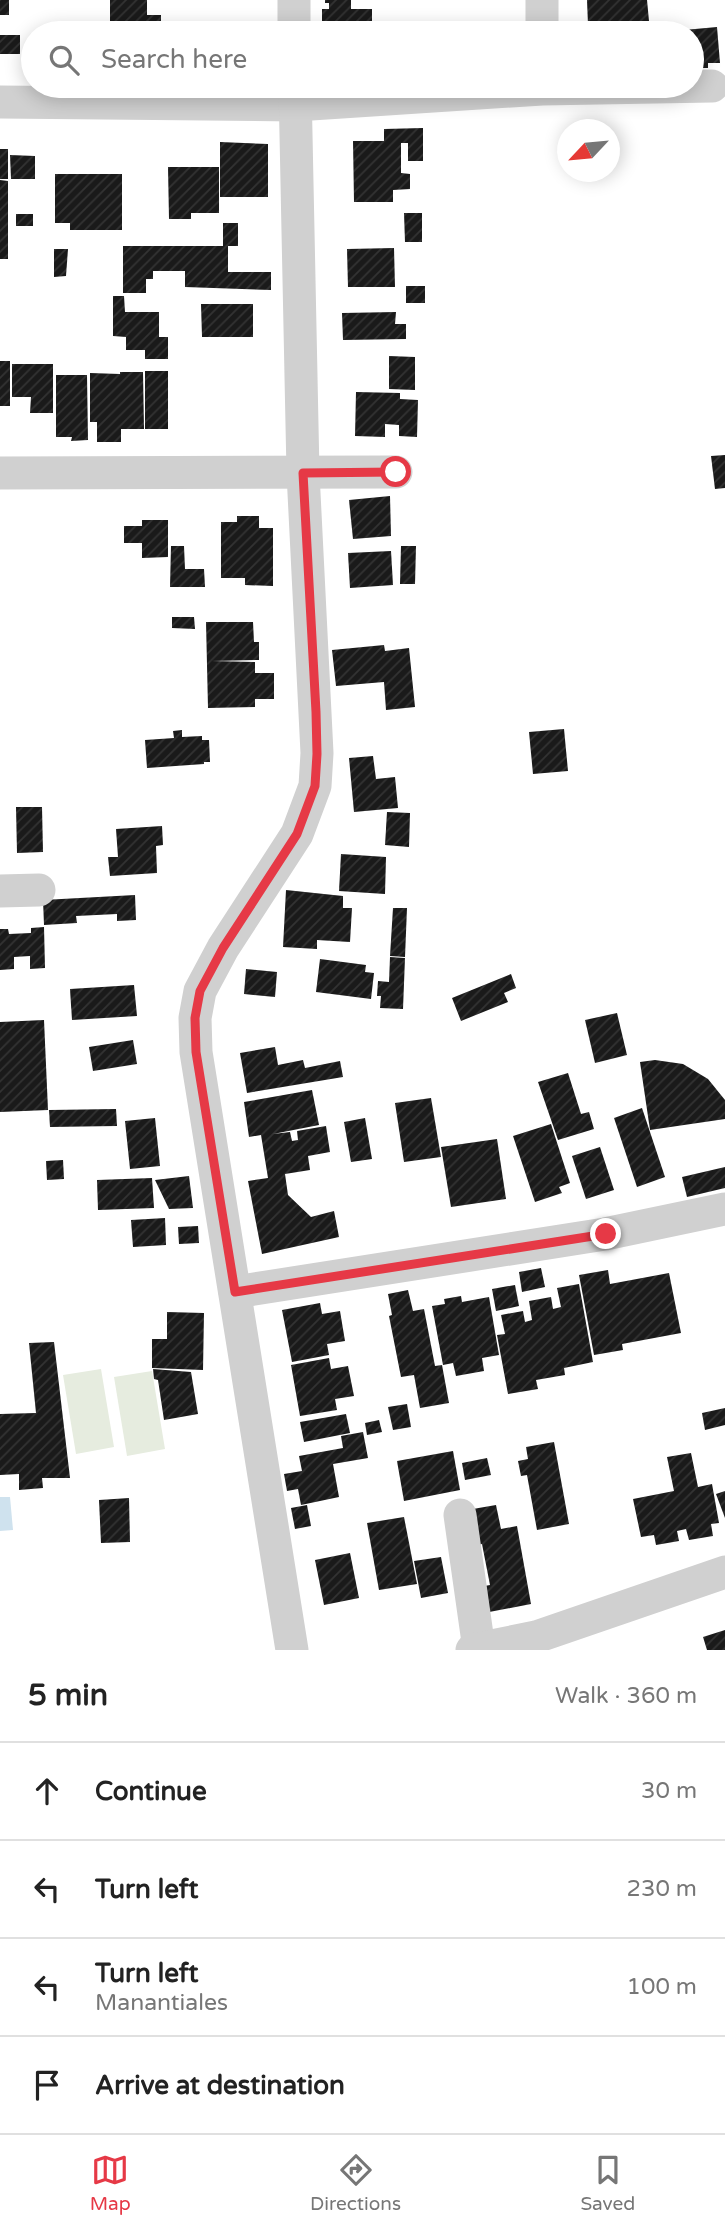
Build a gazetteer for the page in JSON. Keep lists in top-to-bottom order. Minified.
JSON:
{"north":"bottom left","page":{"search":"Search here","heading":["5 min","Walk · 360 m"],"list":[["Continue","30 m"],["Turn left","230 m"],["Turn left","Manantiales","100 m"],"Arrive at destination"],"nav":["Map","Directions","Saved"]}}
